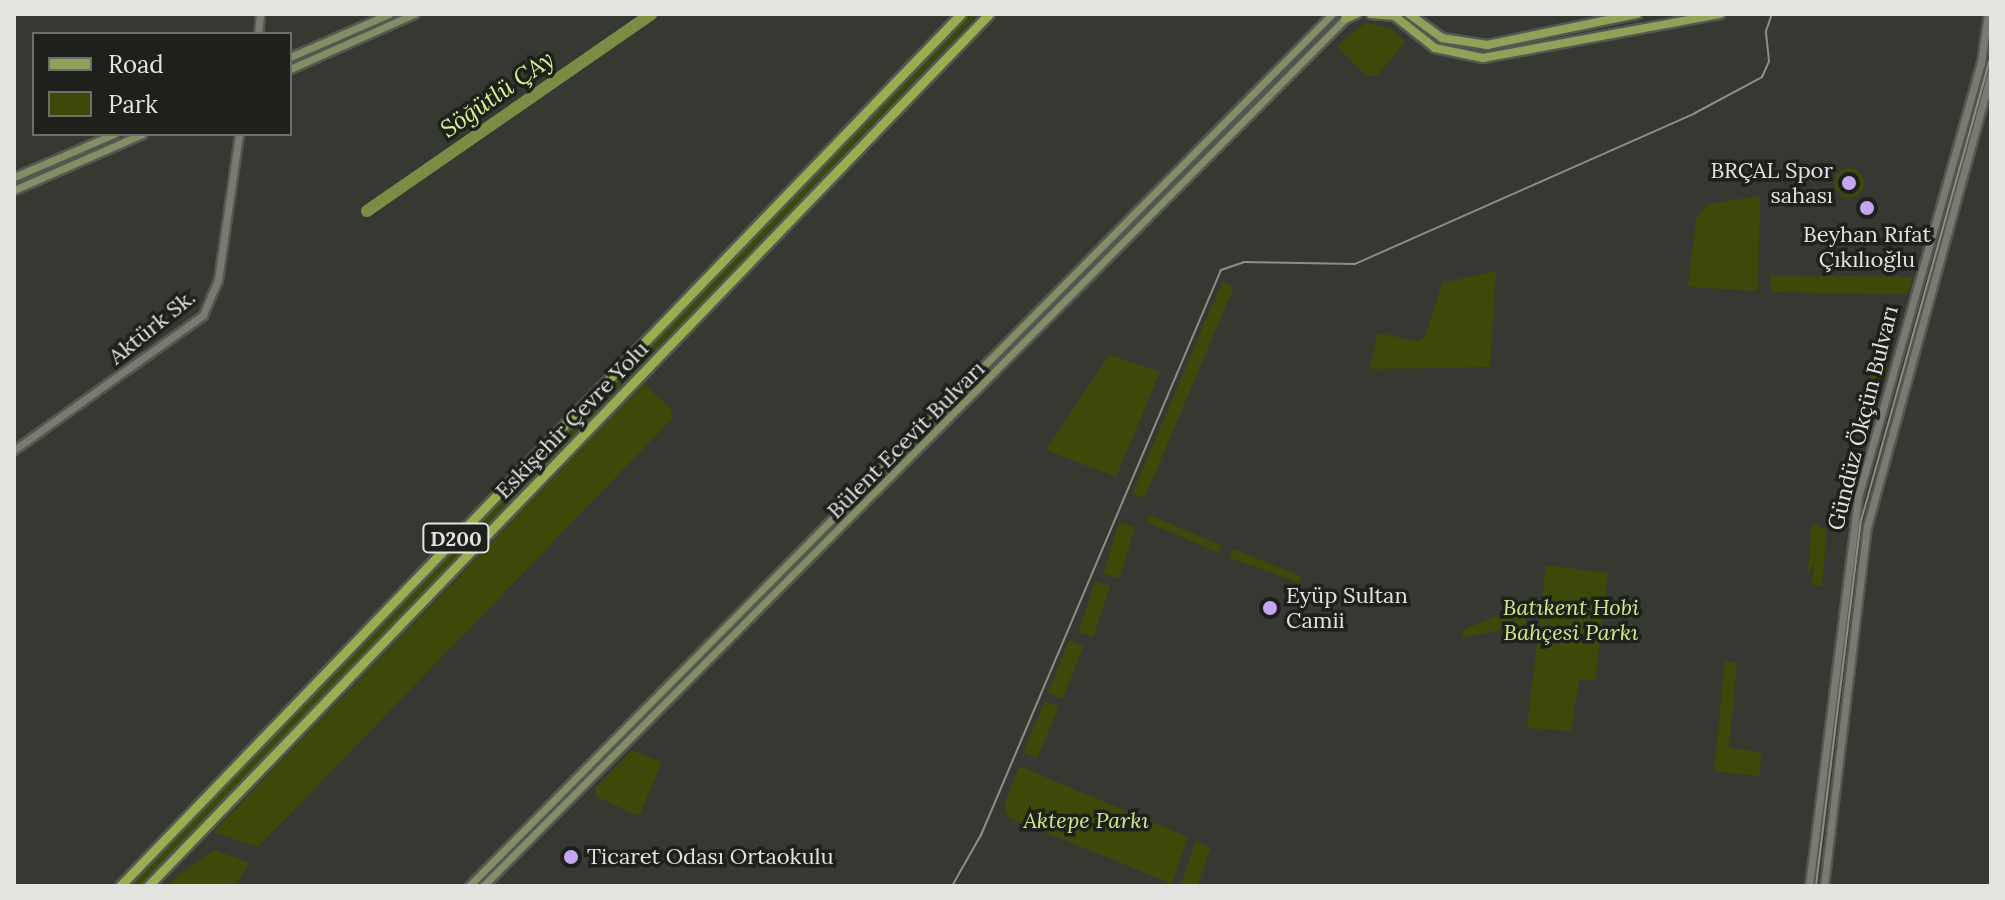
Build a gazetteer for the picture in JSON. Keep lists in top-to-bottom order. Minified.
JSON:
{"streets":{"highway":["Eskişehir Çevre Yolu","D200"],"main road":["Bülent Ecevit Bulvarı"],"street":["Aktürk Sk.","Gündüz Ökçün Bulvarı"]},"water":["Söğütlü ÇAy"],"parks":["Batıkent Hobi Bahçesi Parkı","Aktepe Parkı"],"places":["BRÇAL Spor sahası","Beyhan Rıfat Çıkılıoğlu","Eyüp Sultan Camii","Ticaret Odası Ortaokulu"],"legend":["Road","Park"]}
